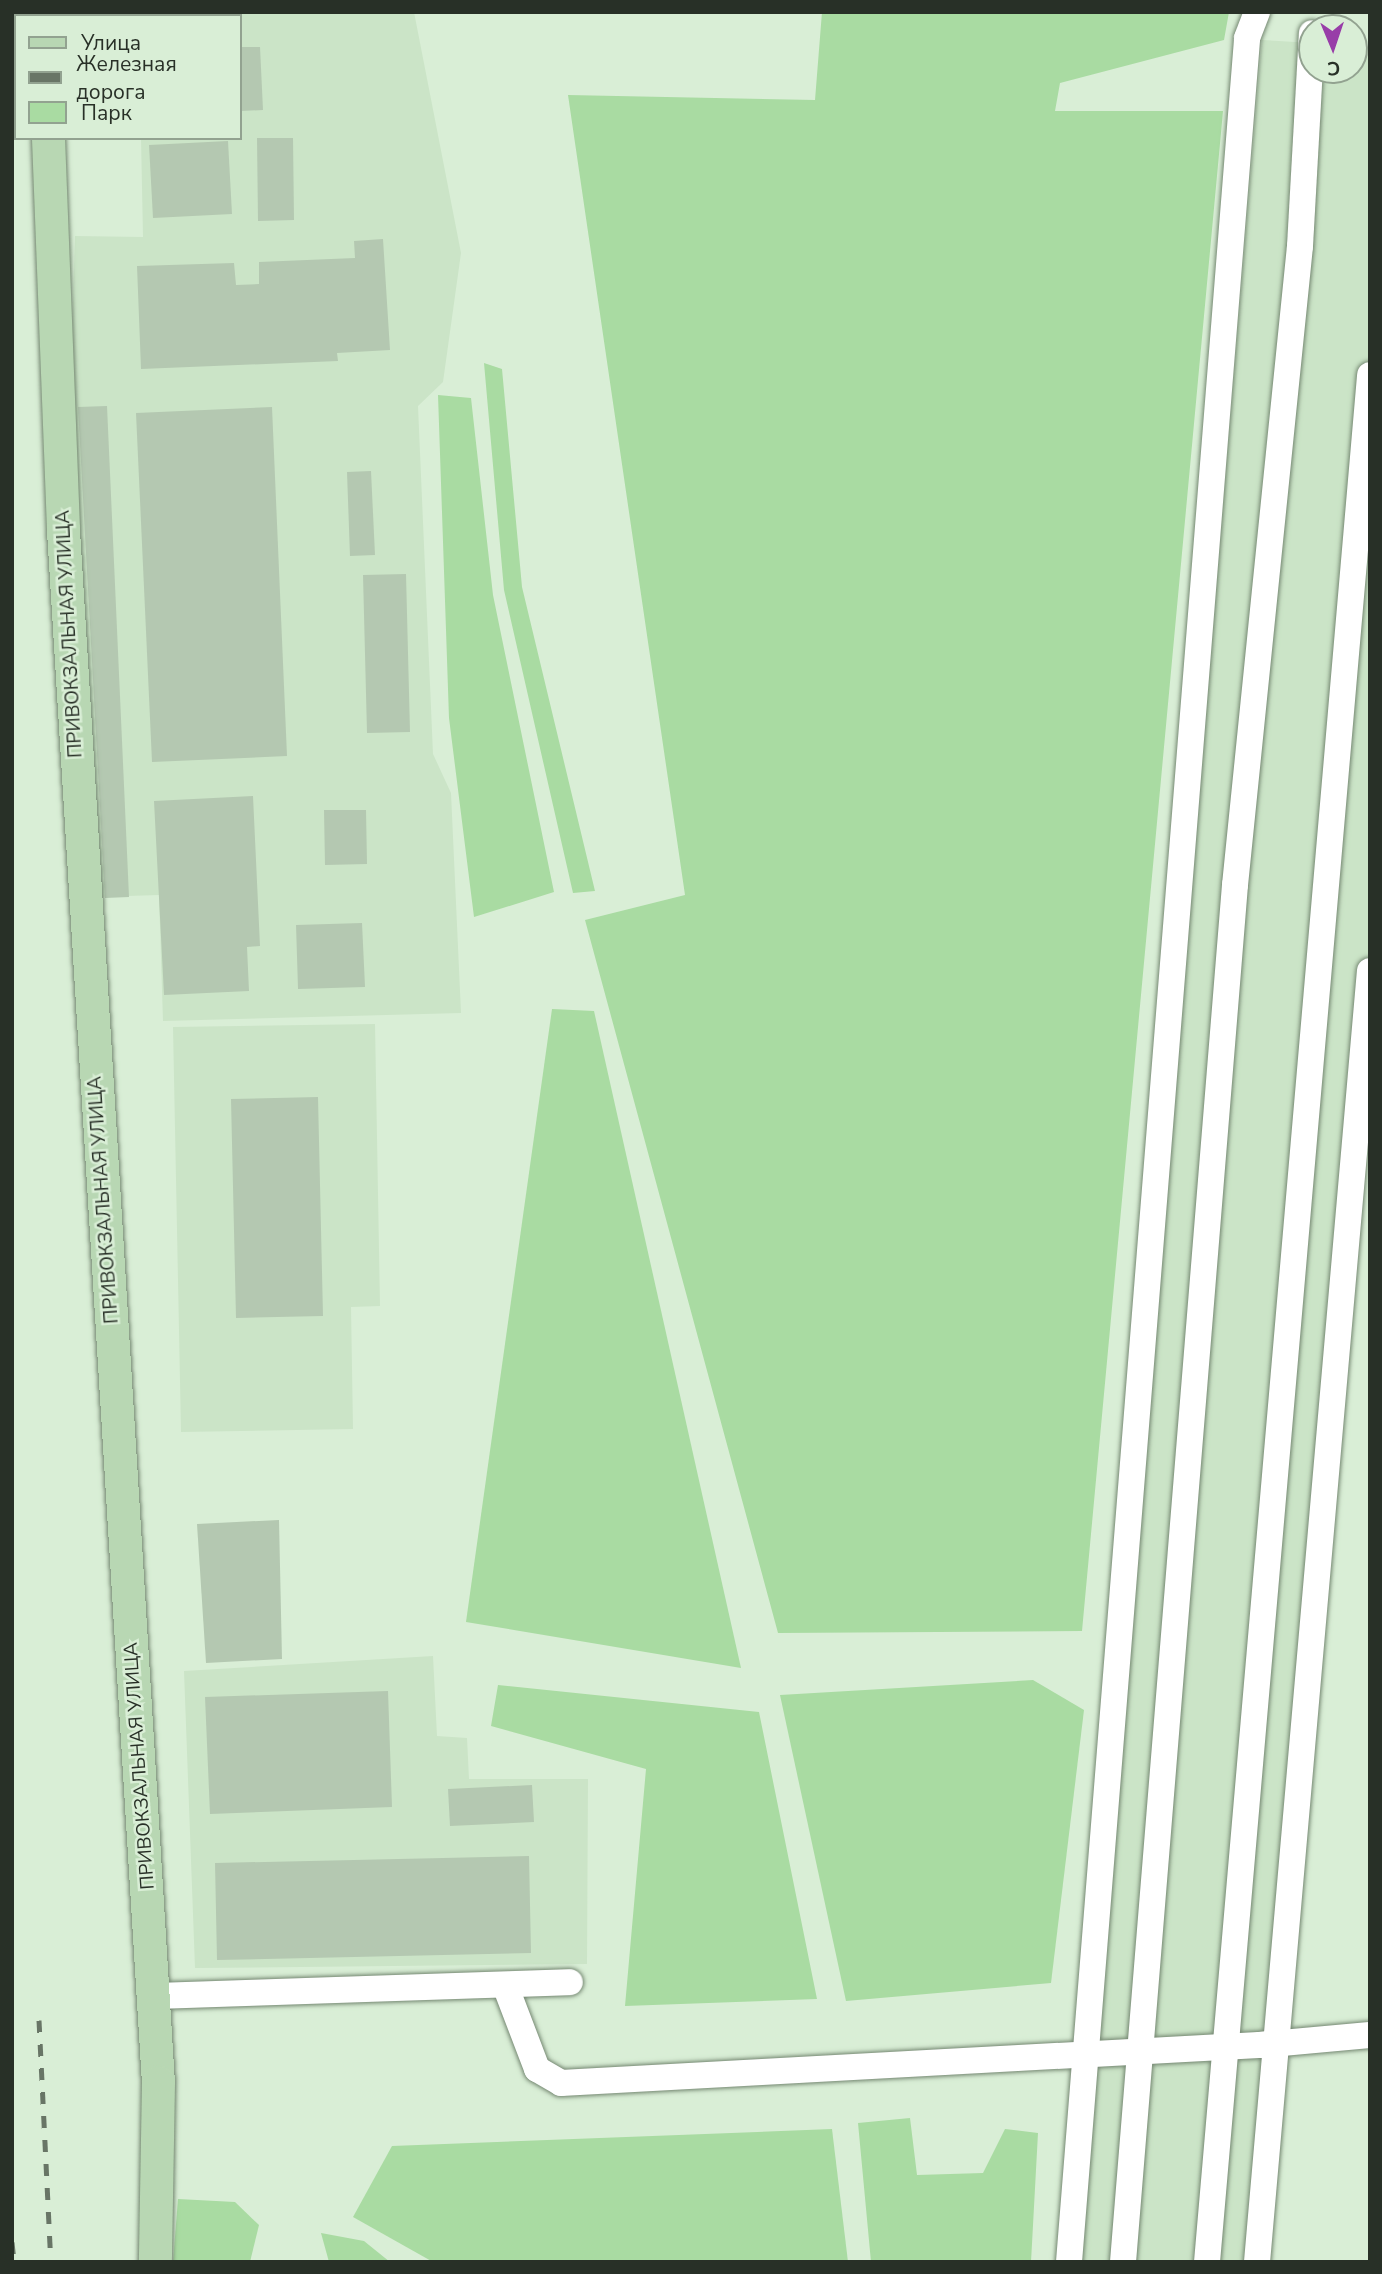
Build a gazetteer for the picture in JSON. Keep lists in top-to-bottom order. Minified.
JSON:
{"streets":{"main road":["ПРИВОКЗАЛЬНАЯ УЛИЦА"]},"legend":["Улица","Железная дорога","Парк"],"north":"bottom"}
